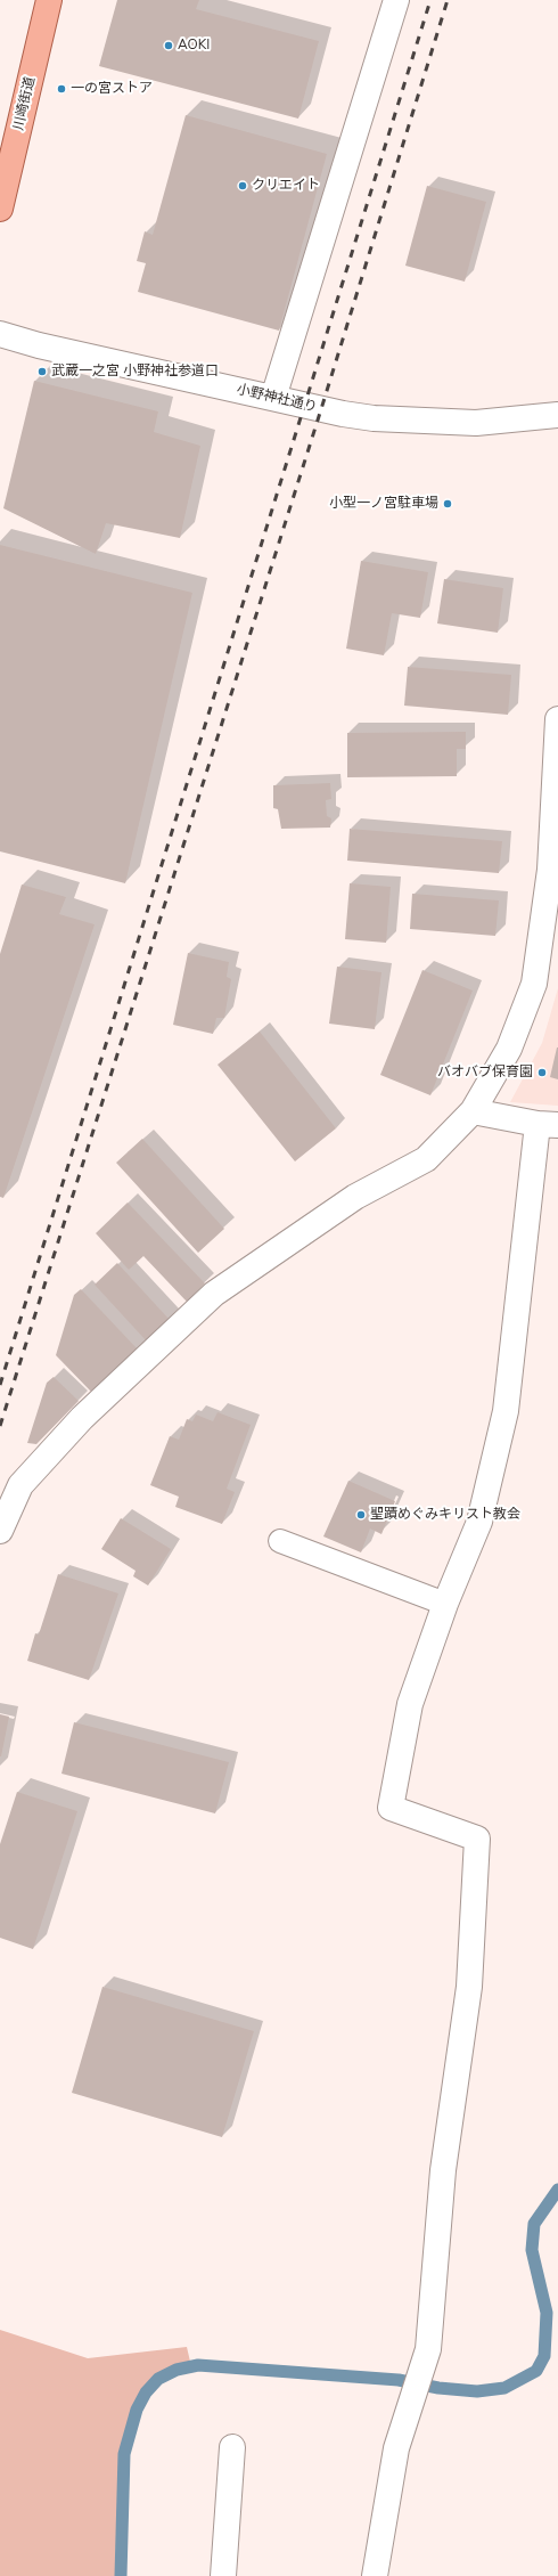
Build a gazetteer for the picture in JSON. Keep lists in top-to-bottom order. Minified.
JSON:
{"streets":{"main road":["川崎街道"],"street":["小野神社通り"]},"places":["AOKI","一の宮ストア","クリエイト","武蔵一之宮 小野神社参道口","小型一ノ宮駐車場","バオバブ保育園","聖蹟めぐみキリスト教会"]}
